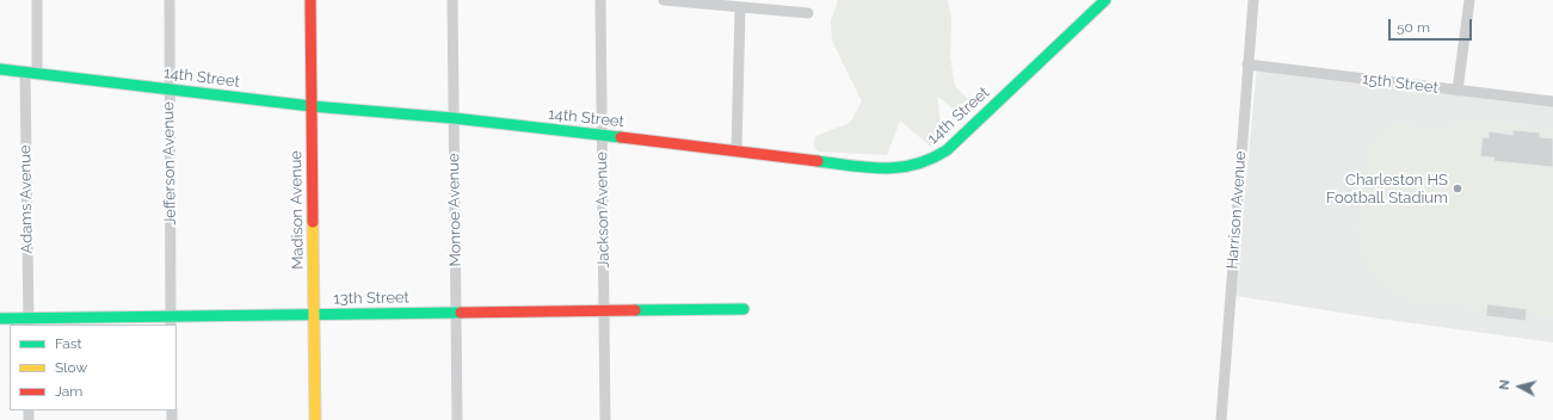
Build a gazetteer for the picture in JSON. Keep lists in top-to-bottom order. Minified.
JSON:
{"streets":{"street":["14th Street","15th Street","Jefferson Avenue","Adams Avenue","Madison Avenue","Monroe Avenue","Jackson Avenue","Harrison Avenue","13th Street"]},"crossings":[["14th Street","Jefferson Avenue"],["14th Street","Adams Avenue"],["14th Street","Madison Avenue"],["14th Street","Monroe Avenue"],["14th Street","Jackson Avenue"],["15th Street","Harrison Avenue"],["Jefferson Avenue","13th Street"],["Adams Avenue","13th Street"],["Madison Avenue","13th Street"],["Monroe Avenue","13th Street"],["Jackson Avenue","13th Street"]],"places":["Charleston HS Football Stadium"],"legend":["Fast","Slow","Jam"],"scale_bar":"50 m","north":"left"}
